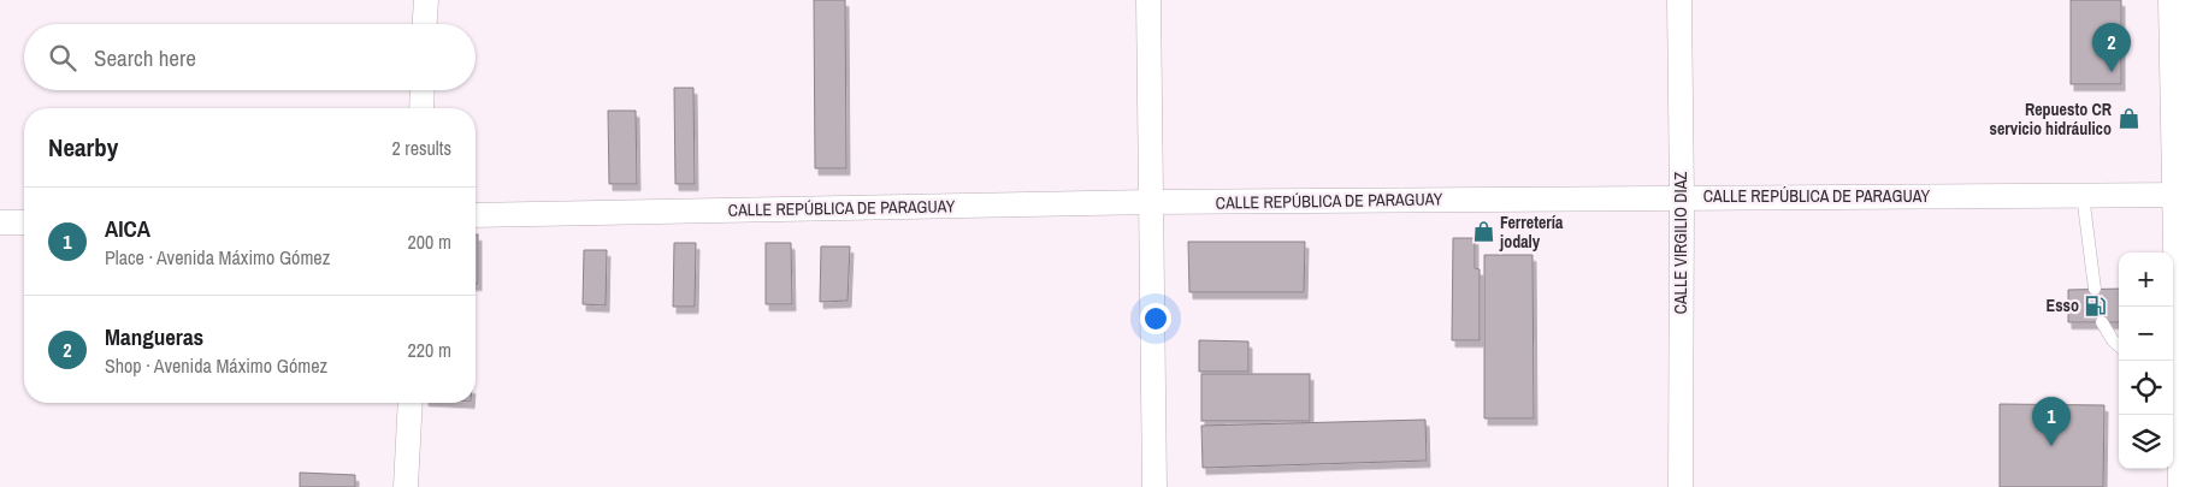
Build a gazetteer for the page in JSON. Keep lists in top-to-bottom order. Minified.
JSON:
{"streets":{"street":["CALLE REPÚBLICA DE PARAGUAY","CALLE VIRGILIO DIAZ"]},"crossings":[["CALLE REPÚBLICA DE PARAGUAY","CALLE VIRGILIO DIAZ"]],"places":{"shop":["Repuesto CR servicio hidráulico","Ferretería jodaly"],"fuel station":["Esso"]},"page":{"pins":["2","1"],"search":"Search here","heading":["Nearby","2 results"],"list":[{"mark":"1","name":"AICA","note":"Place · Avenida Máximo Gómez","value":"200 m"},{"mark":"2","name":"Mangueras","note":"Shop · Avenida Máximo Gómez","value":"220 m"}],"map_buttons":["+","−"]}}
